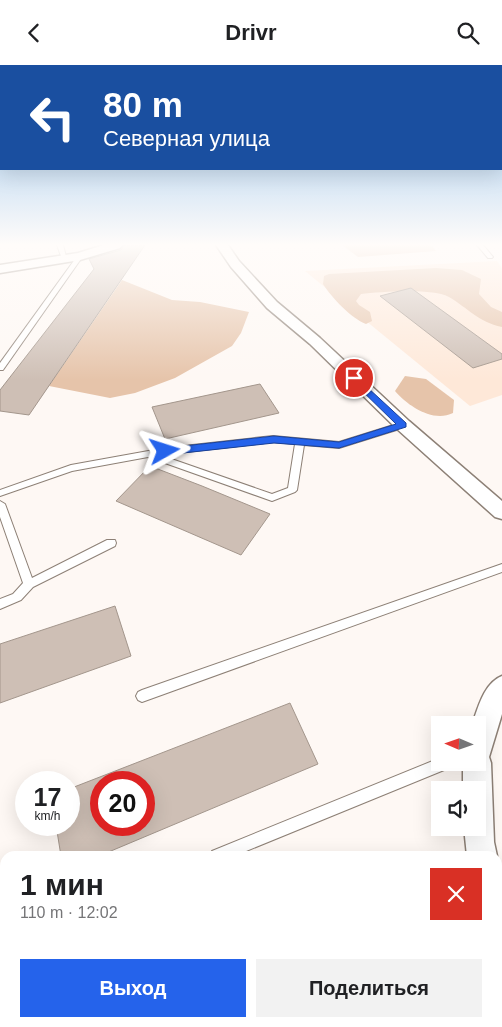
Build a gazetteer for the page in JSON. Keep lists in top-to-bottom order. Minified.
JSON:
{"north":"left","page":{"header":"Drivr","turn":["80 m","Северная улица"],"speed":"17 km/h","limit":"20","heading":["1 мин","110 m · 12:02"],"buttons":["Выход","Поделиться"]}}
